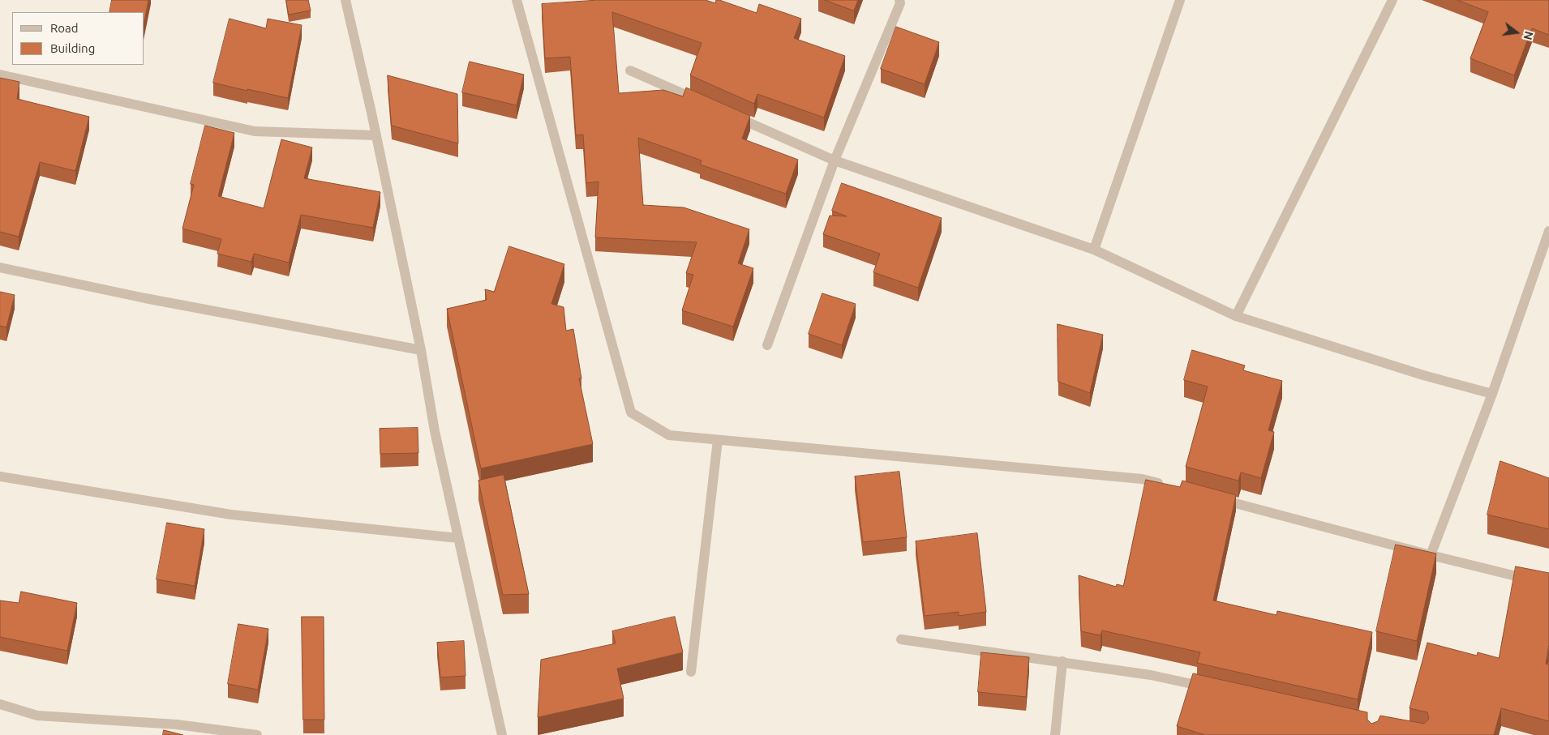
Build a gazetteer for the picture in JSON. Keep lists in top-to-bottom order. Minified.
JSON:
{"legend":["Road","Building"],"north":"right"}
